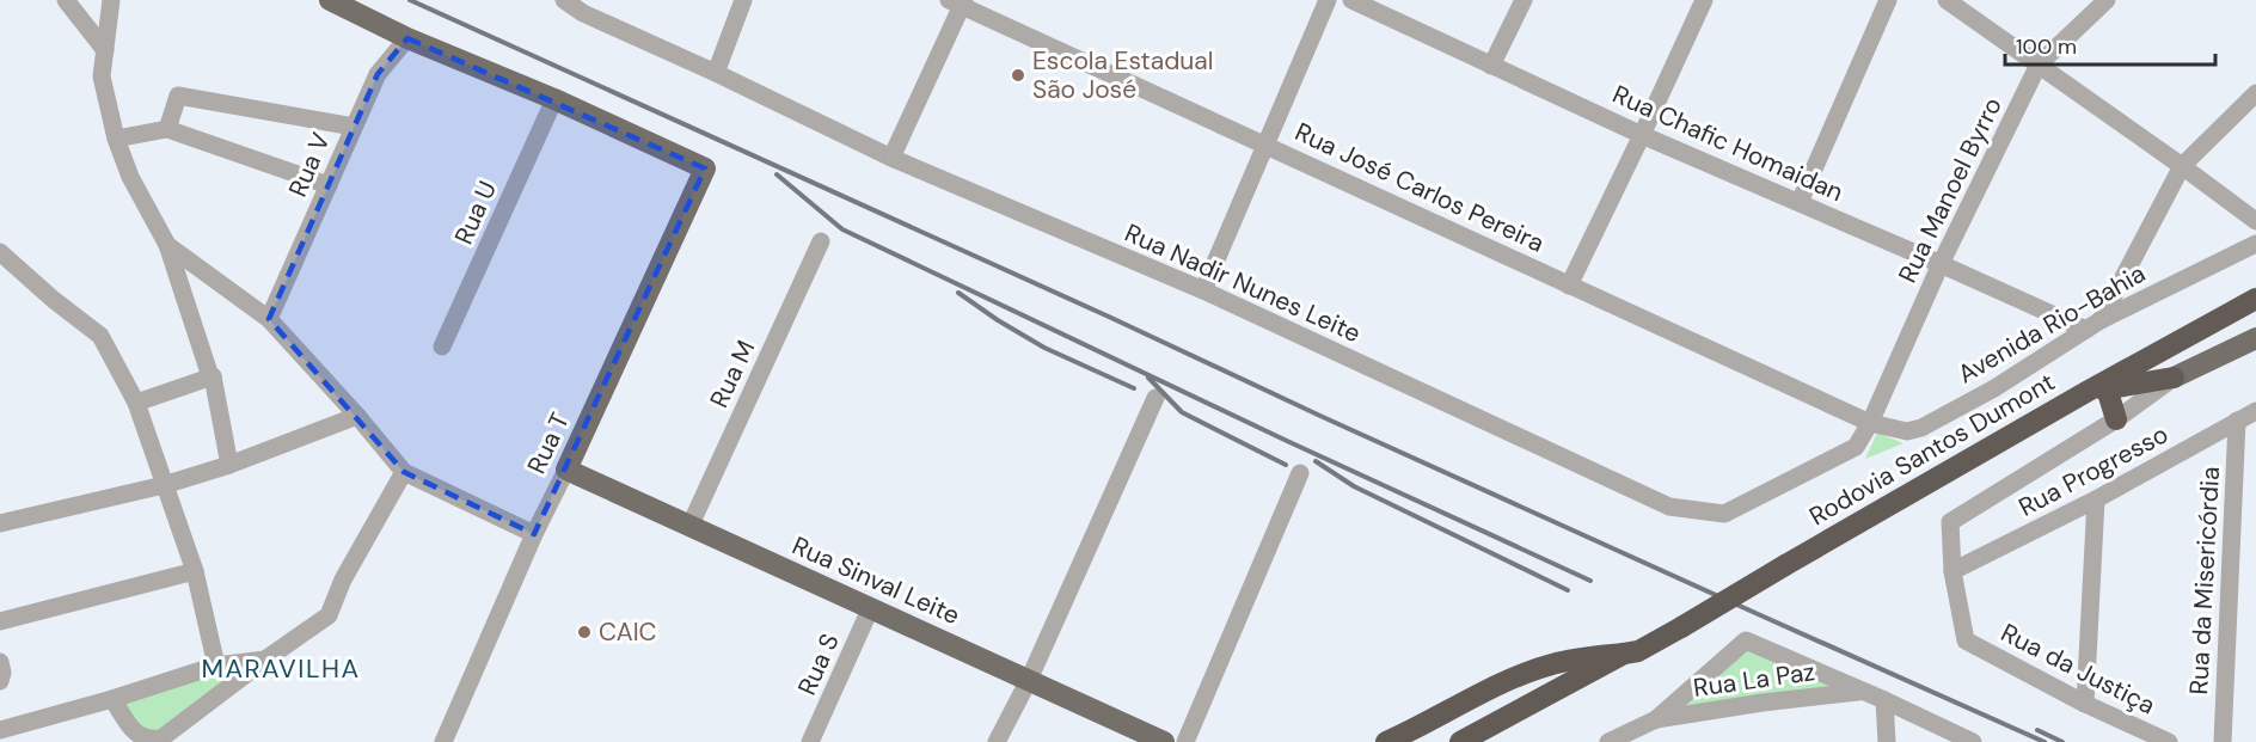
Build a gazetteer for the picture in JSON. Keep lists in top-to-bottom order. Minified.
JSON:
{"streets":{"highway":["Rodovia Santos Dumont"],"main road":["Rua T","Rua Sinval Leite"],"street":["Rua Chafic Homaidan","Rua V","Rua José Carlos Pereira","Rua Manoel Byrro","Rua U","Rua Nadir Nunes Leite","Avenida Rio-Bahia","Rua M","Rua Progresso","Rua da Misericórdia","Rua S","Rua da Justiça","Rua La Paz"]},"crossings":[["Rua Chafic Homaidan","Rua Manoel Byrro"],["Rua Chafic Homaidan","Avenida Rio-Bahia"],["Rua José Carlos Pereira","Rua Manoel Byrro"],["Rua José Carlos Pereira","Rua Nadir Nunes Leite"],["Rua José Carlos Pereira","Avenida Rio-Bahia"],["Rua Manoel Byrro","Rua Nadir Nunes Leite"],["Rua Manoel Byrro","Avenida Rio-Bahia"],["Rua U","Rua T"],["Rua Nadir Nunes Leite","Avenida Rio-Bahia"],["Rua M","Rua Sinval Leite"],["Rua T","Rua Sinval Leite"],["Rua Progresso","Rua da Misericórdia"],["Rua Progresso","Rua da Justiça"],["Rua Sinval Leite","Rua S"]],"districts":["MARAVILHA"],"places":["Escola Estadual São José","CAIC"],"scale_bar":"100 m"}
